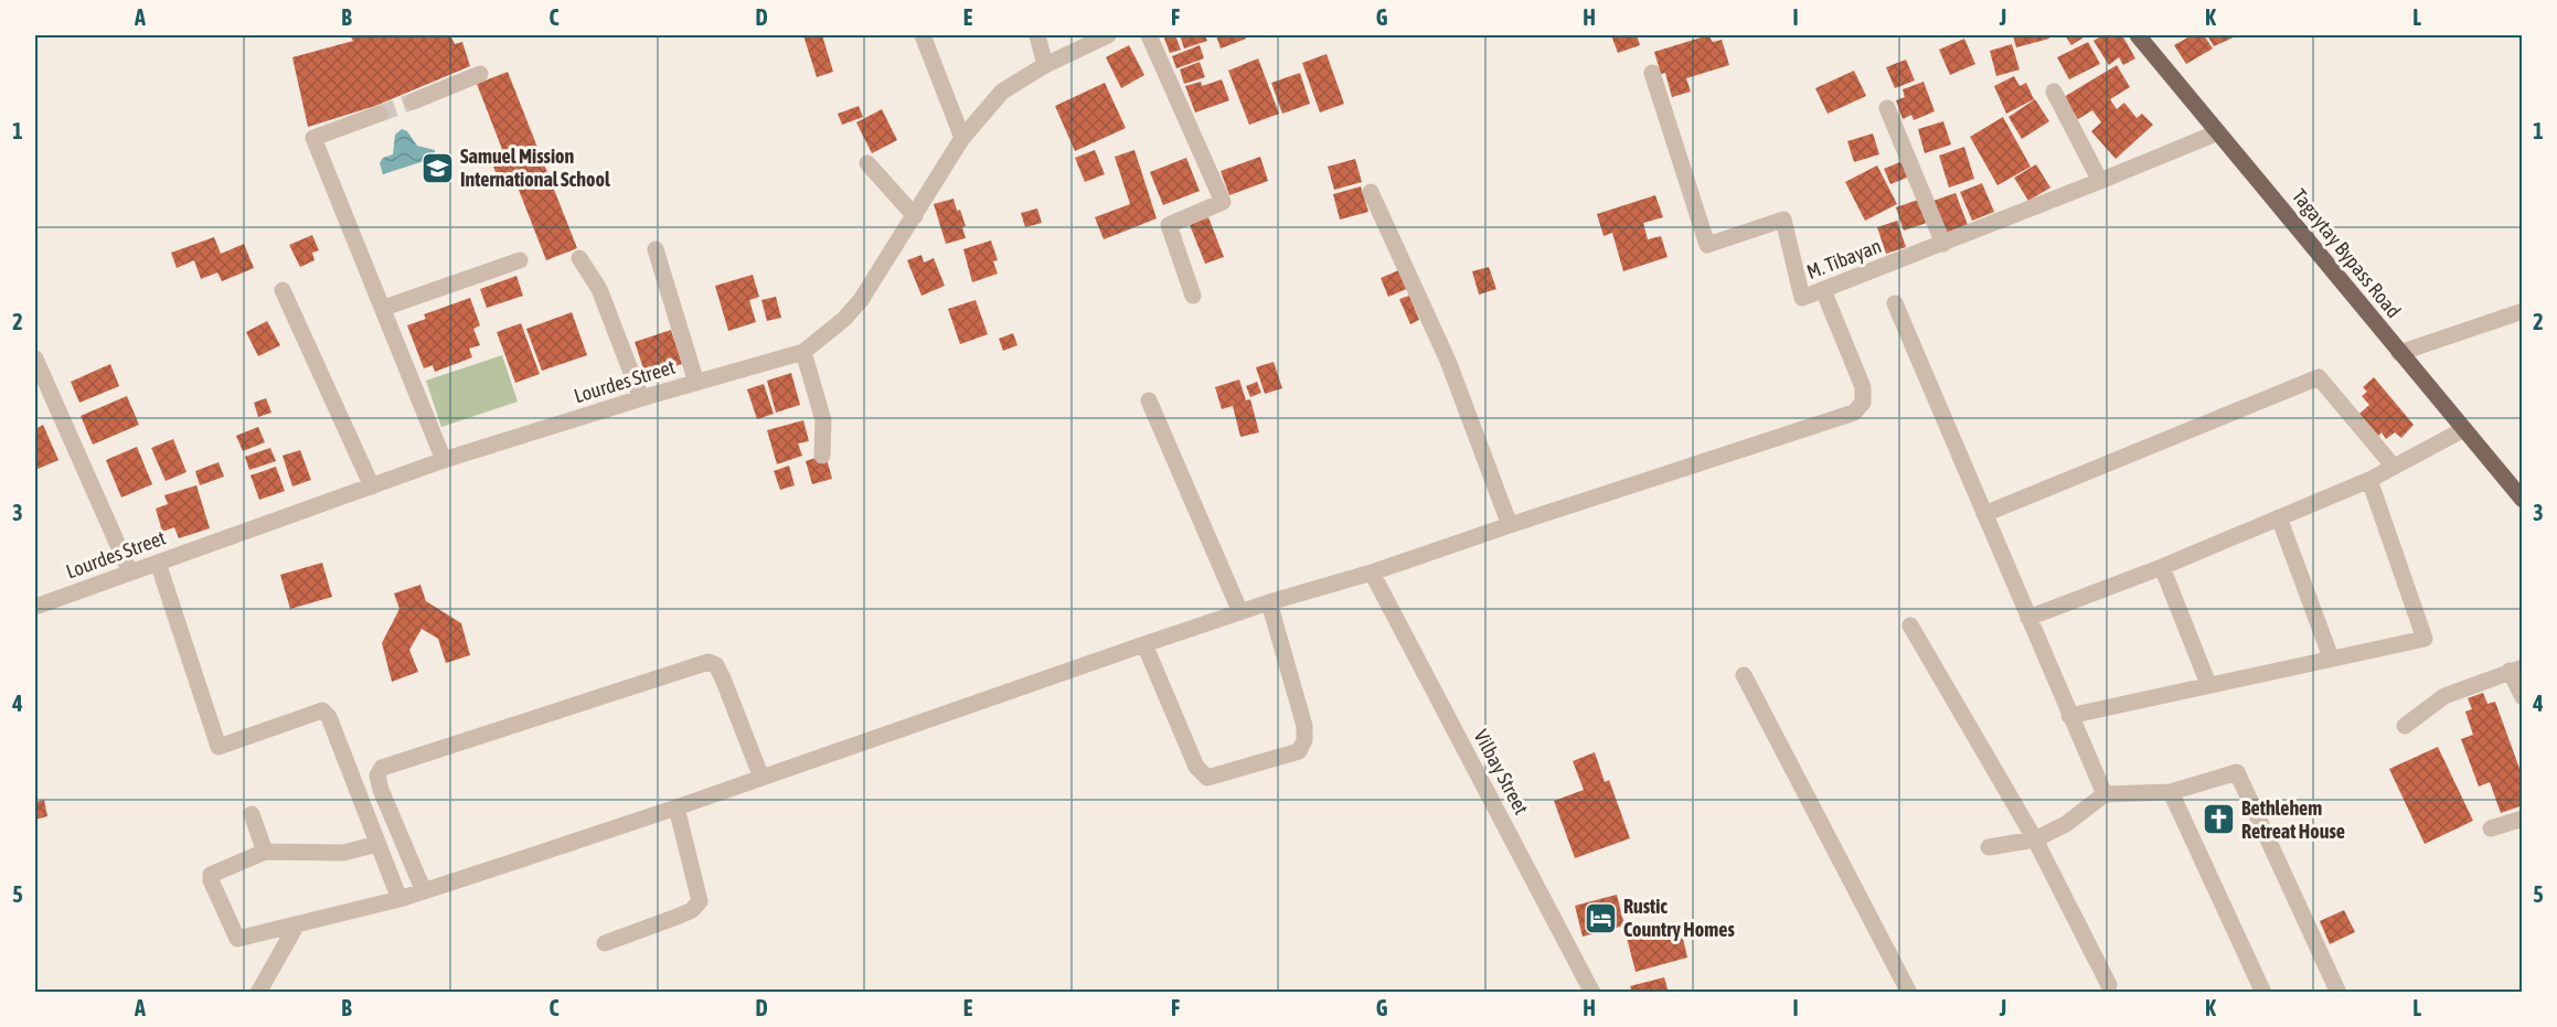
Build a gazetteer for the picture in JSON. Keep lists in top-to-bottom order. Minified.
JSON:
{"streets":{"main road":["Tagaytay Bypass Road"],"street":["M. Tibayan","Lourdes Street","Vilbay Street"]},"crossings":[["Tagaytay Bypass Road","M. Tibayan"]],"places":{"school or university":["Samuel Mission International School"],"church":["Bethlehem Retreat House"],"hotel":["Rustic Country Homes"]},"grid":{"columns":["A","B","C","D","E","F","G","H","I","J","K","L"],"rows":["1","2","3","4","5"]}}
